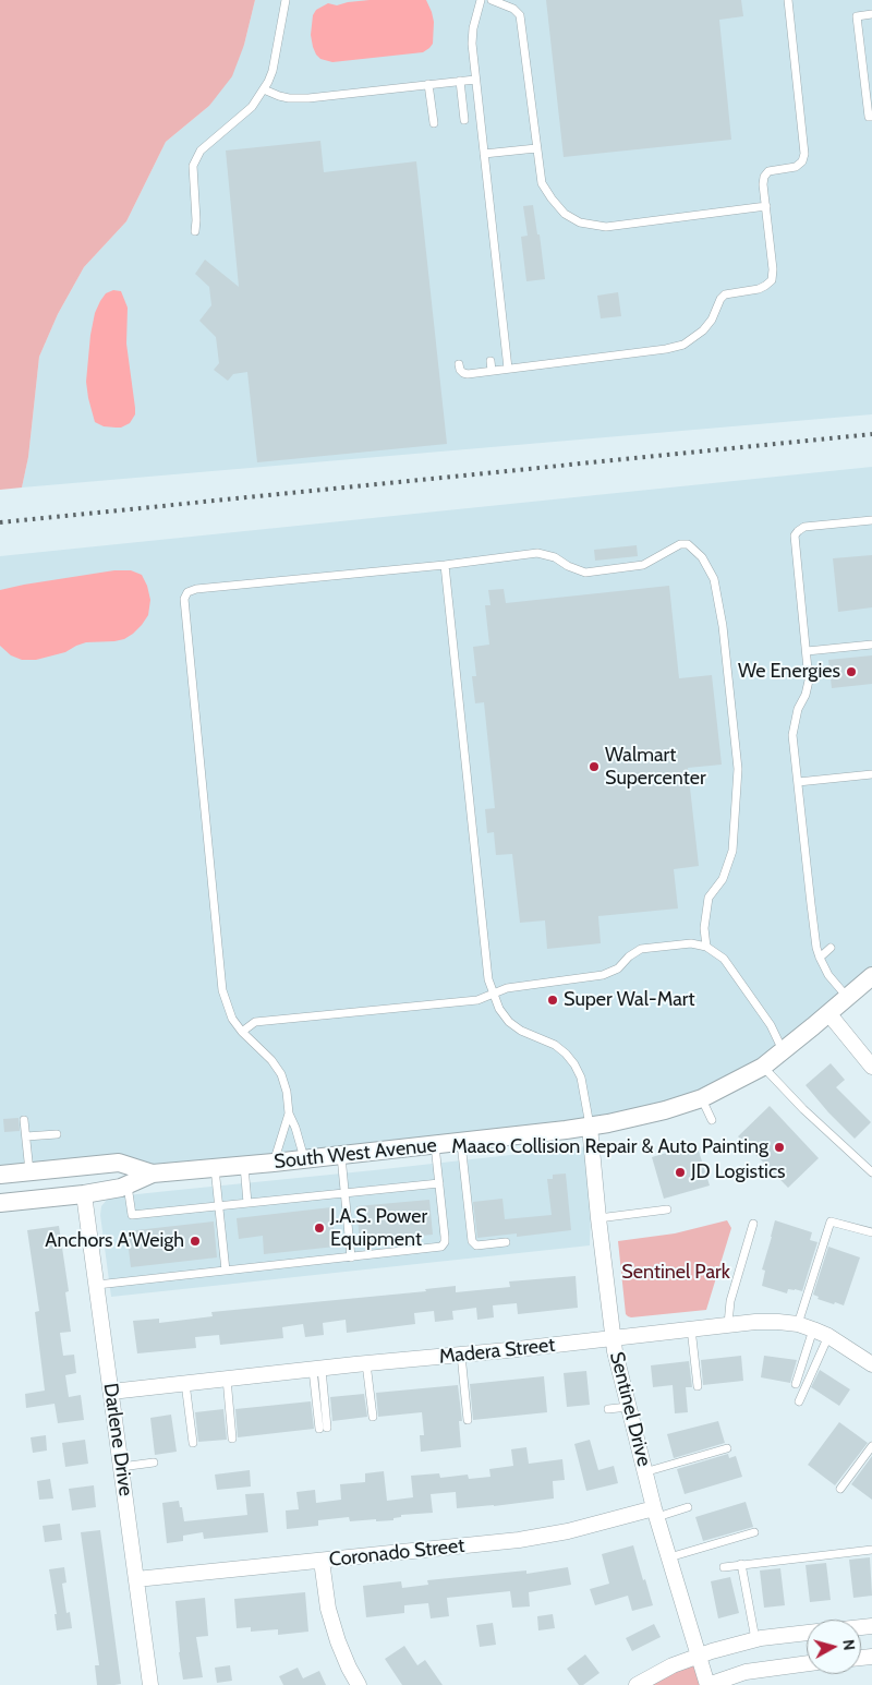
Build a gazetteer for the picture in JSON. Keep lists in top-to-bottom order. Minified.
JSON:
{"streets":{"street":["South West Avenue","Madera Street","Sentinel Drive","Darlene Drive","Coronado Street"]},"crossings":[["South West Avenue","Sentinel Drive"],["South West Avenue","Darlene Drive"],["Madera Street","Sentinel Drive"],["Madera Street","Darlene Drive"],["Sentinel Drive","Coronado Street"],["Darlene Drive","Coronado Street"]],"parks":["Sentinel Park"],"places":["We Energies","Walmart Supercenter","Super Wal-Mart","Maaco Collision Repair & Auto Painting","JD Logistics","J.A.S. Power Equipment","Anchors A'Weigh"],"north":"right"}
